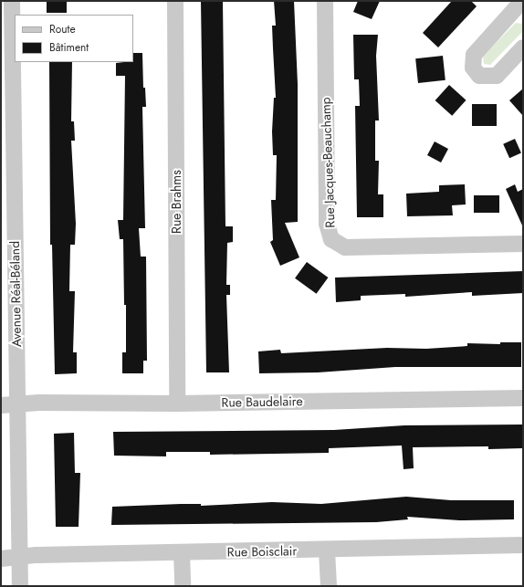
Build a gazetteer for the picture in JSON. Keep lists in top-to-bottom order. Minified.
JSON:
{"streets":{"street":["Rue Jacques-Beauchamp","Rue Brahms","Avenue Réal-Béland","Rue Baudelaire","Rue Boisclair"]},"crossings":[["Rue Brahms","Rue Baudelaire"],["Avenue Réal-Béland","Rue Baudelaire"],["Avenue Réal-Béland","Rue Boisclair"]],"legend":["Route","Bâtiment"]}
